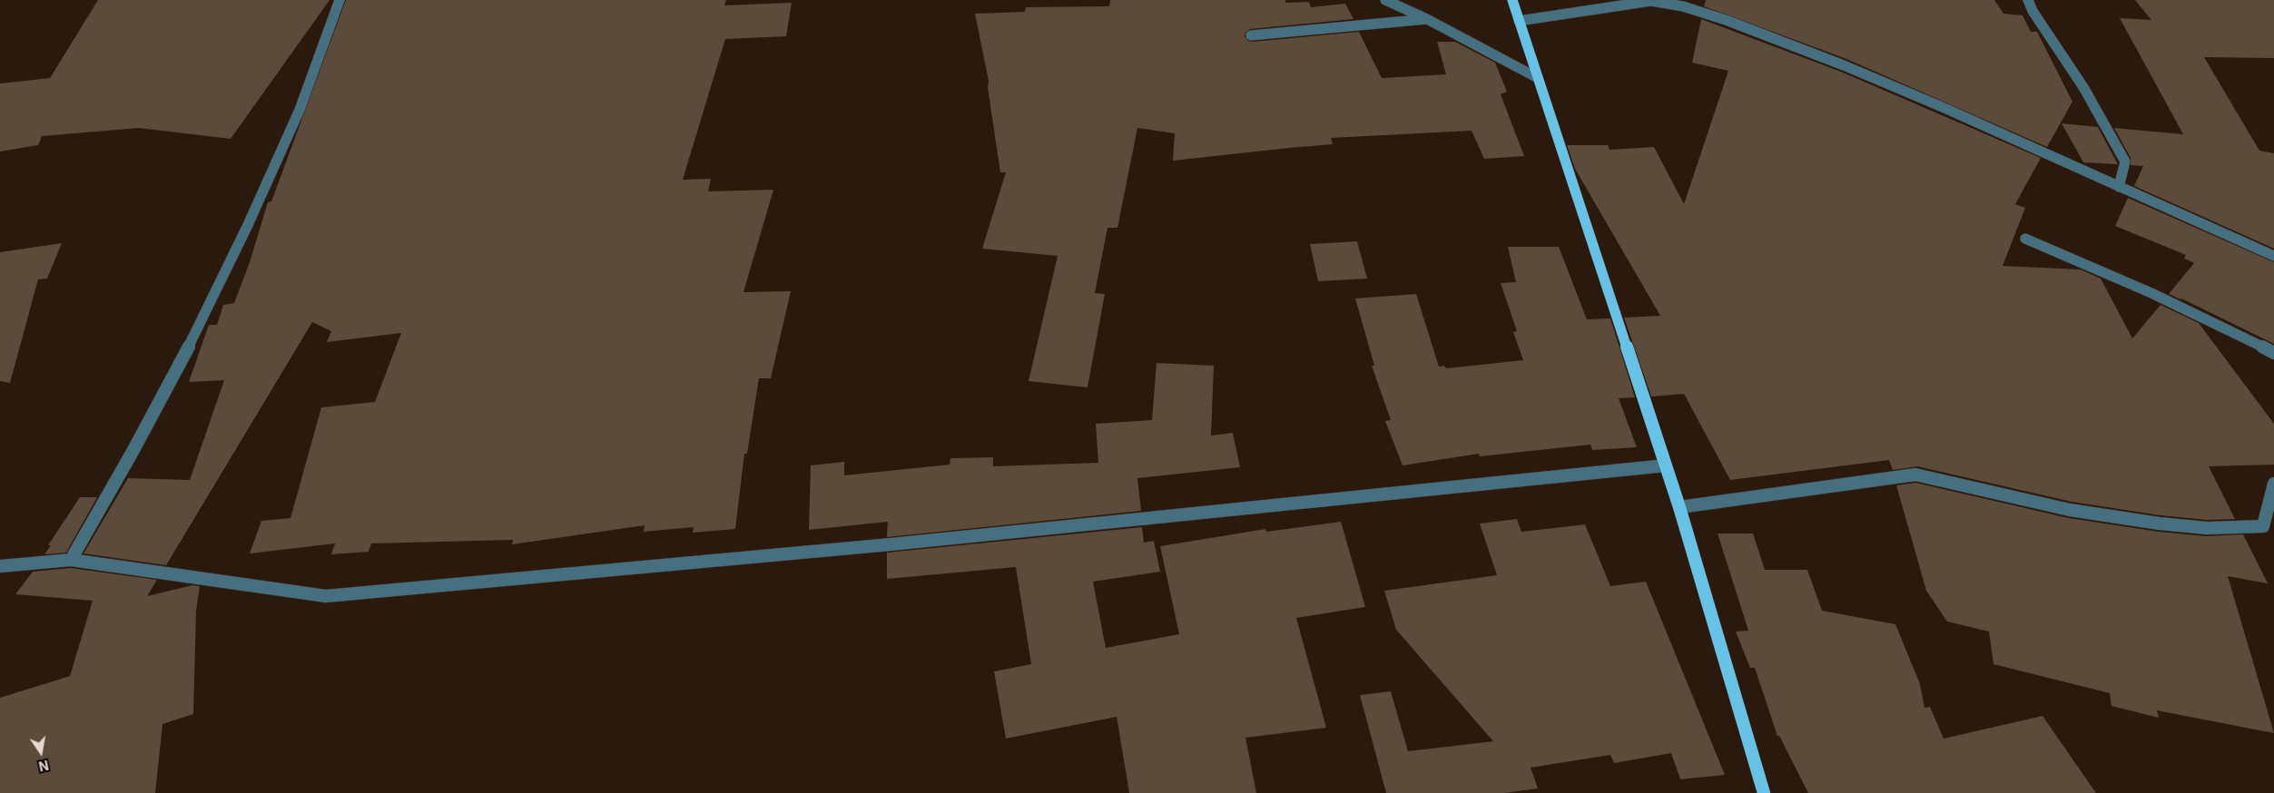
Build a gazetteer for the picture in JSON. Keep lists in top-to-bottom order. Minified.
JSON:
{"north":"bottom"}
